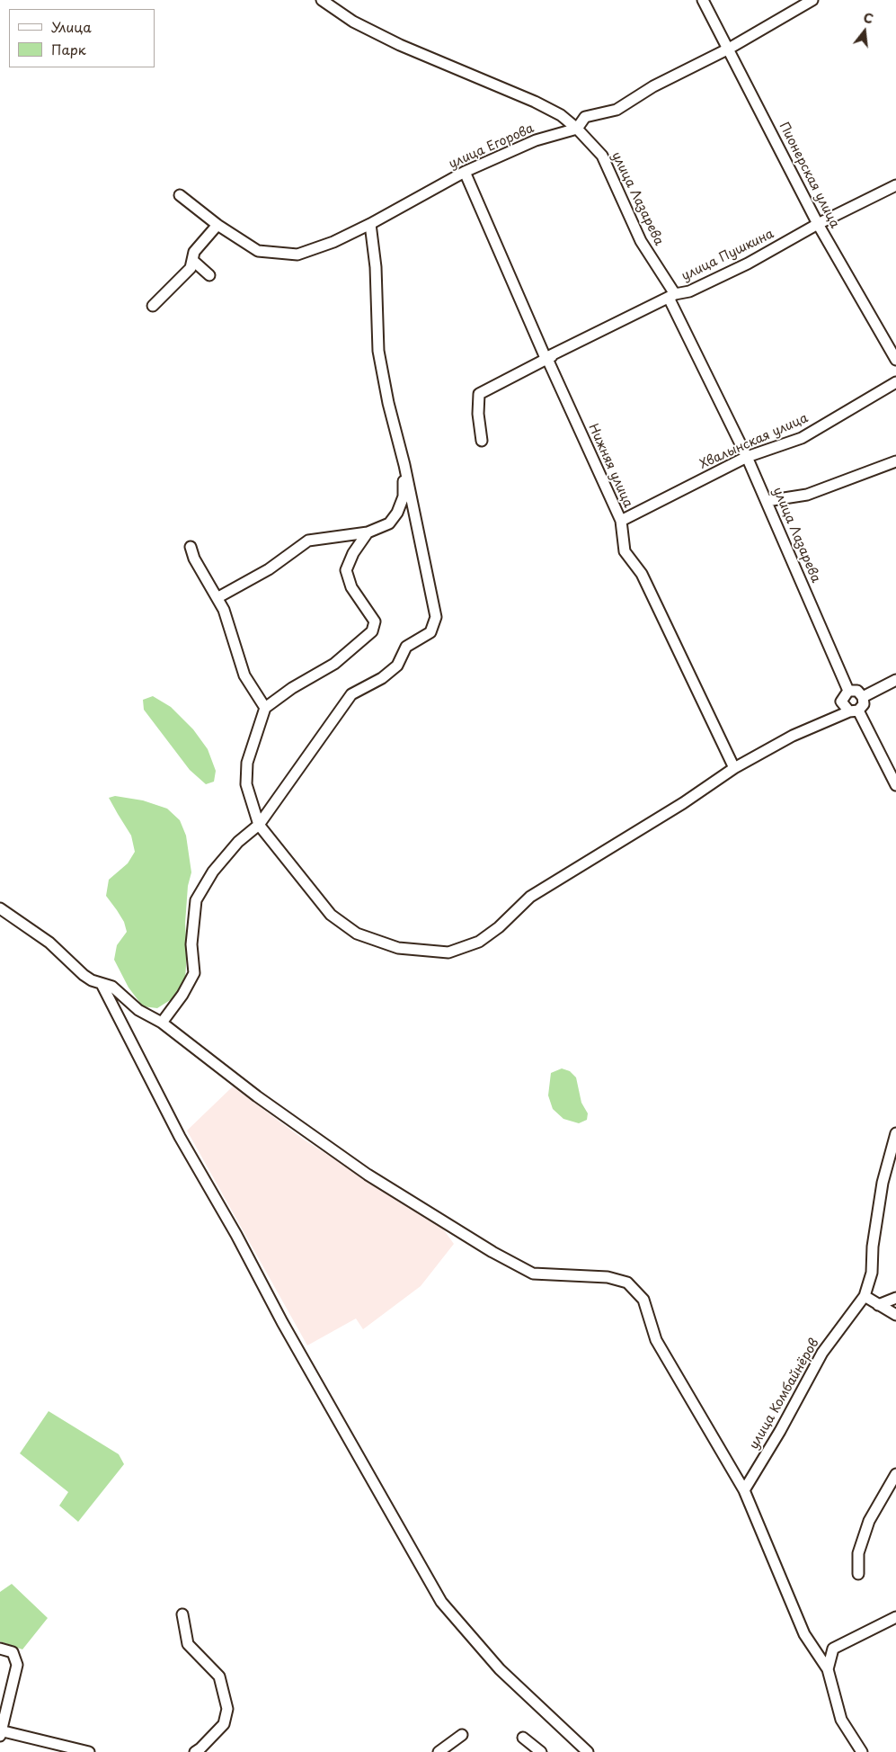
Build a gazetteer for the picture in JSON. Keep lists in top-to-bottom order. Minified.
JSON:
{"streets":{"street":["улица Егорова","Пионерская улица","улица Лазарева","улица Пушкина","Хвалынская улица","Нижняя улица","улица Комбайнёров"]},"crossings":[["улица Егорова","Пионерская улица"],["улица Егорова","улица Лазарева"],["улица Егорова","Нижняя улица"],["Пионерская улица","улица Пушкина"],["улица Лазарева","улица Пушкина"],["улица Лазарева","Хвалынская улица"],["улица Пушкина","Нижняя улица"],["Хвалынская улица","Нижняя улица"]],"legend":["Улица","Парк"],"north":"top"}
